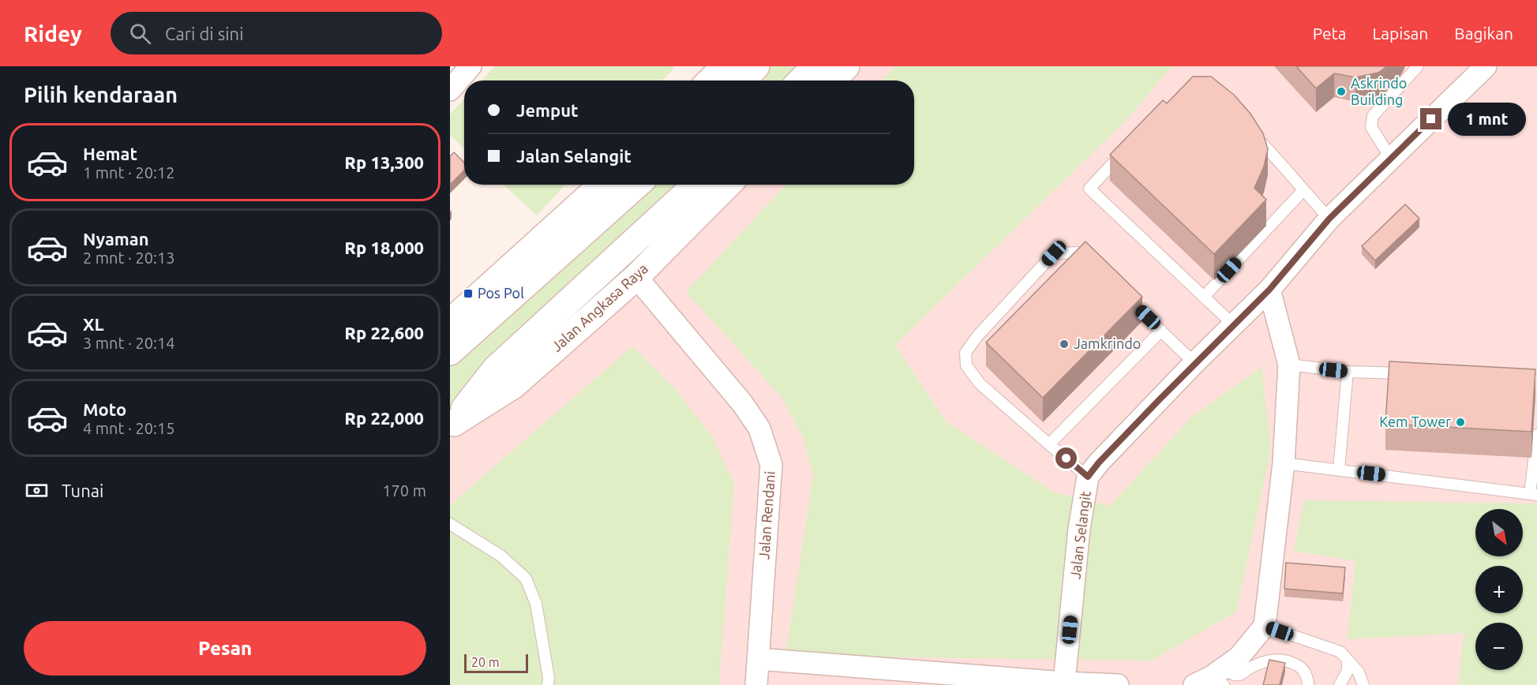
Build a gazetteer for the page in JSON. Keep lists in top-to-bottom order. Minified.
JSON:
{"streets":{"main road":["Jalan Angkasa Raya"],"street":["Jalan Rendani","Jalan Selangit"]},"crossings":[["Jalan Angkasa Raya","Jalan Rendani"]],"places":{"other":["Askrindo Building","Jamkrindo","Kem Tower"],"transit":["Pos Pol"]},"scale_bar":"20 m","north":"bottom right","page":{"header":"Ridey","search":"Cari di sini","nav":["Peta","Lapisan","Bagikan"],"heading":"Pilih kendaraan","banner":["Jemput","Jalan Selangit"],"bubble":"1 mnt","list":[{"name":"Hemat","note":"1 mnt · 20:12","value":"Rp 13,300"},{"name":"Nyaman","note":"2 mnt · 20:13","value":"Rp 18,000"},{"name":"XL","note":"3 mnt · 20:14","value":"Rp 22,600"},{"name":"Moto","note":"4 mnt · 20:15","value":"Rp 22,000"}],"pay":["Tunai","170 m"],"map_buttons":["+","−"],"buttons":"Pesan","scale":"20 m"}}
